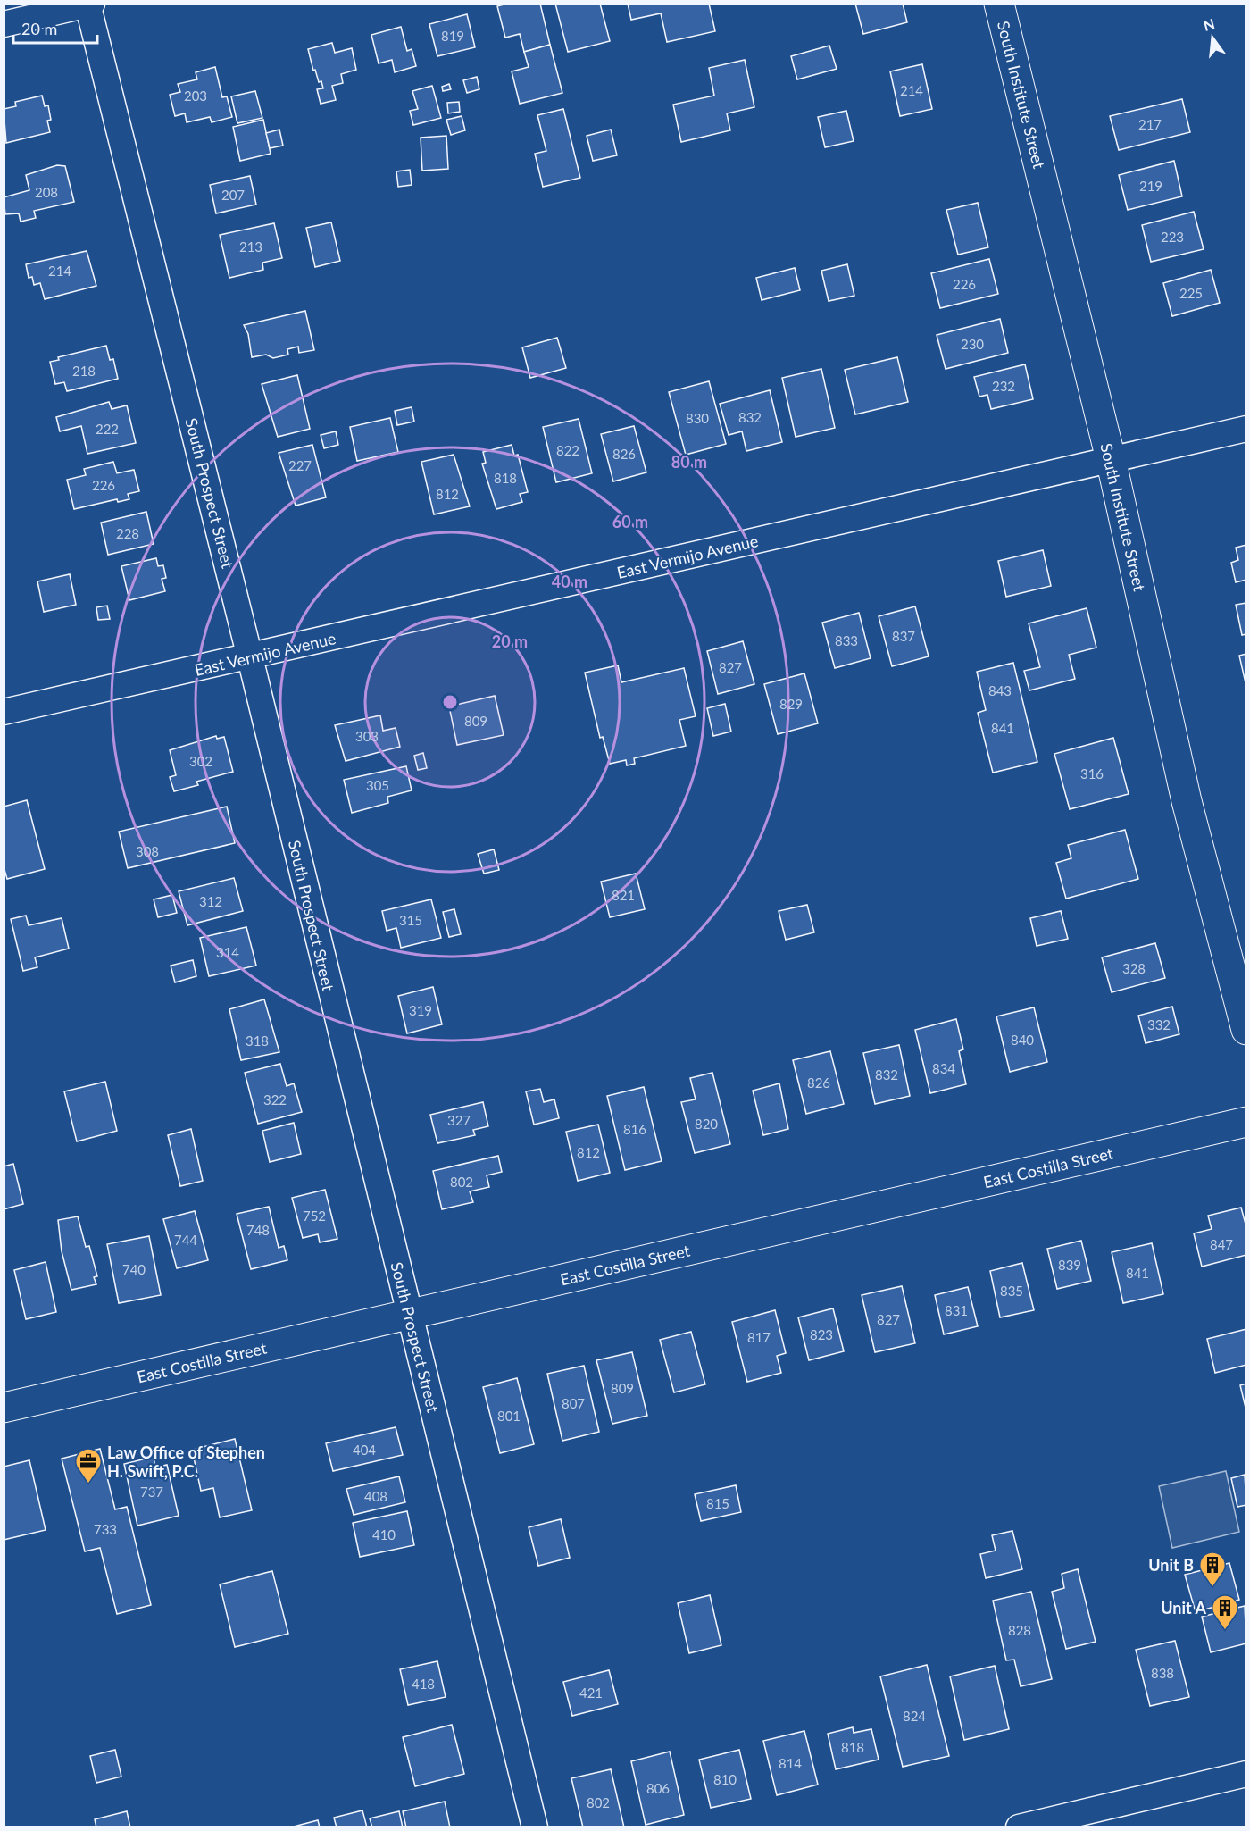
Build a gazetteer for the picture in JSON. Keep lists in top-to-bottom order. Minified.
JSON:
{"streets":{"street":["South Institute Street","South Prospect Street","East Vermijo Avenue","East Costilla Street"]},"crossings":[["South Institute Street","East Vermijo Avenue"],["South Prospect Street","East Vermijo Avenue"],["South Prospect Street","East Costilla Street"]],"places":{"office":["Law Office of Stephen H. Swift, P.C."],"building":["Unit B","Unit A"]},"house_numbers":["819","214","203","217","219","208","207","223","213","214","226","225","230","218","232","832","830","222","822","826","227","818","226","812","228","837","833","827","843","829","809","841","303","302","316","305","308","821","312","315","314","328","319","332","840","318","834","832","826","322","327","820","816","812","802","752","748","744","847","839","740","841","835","831","827","823","817","809","807","801","404","737","408","815","733","410","828","838","418","421","824","818","814","810","806","802"],"scale_bar":"20 m","north":"top","rings":["80 m","60 m","40 m","20 m"]}
